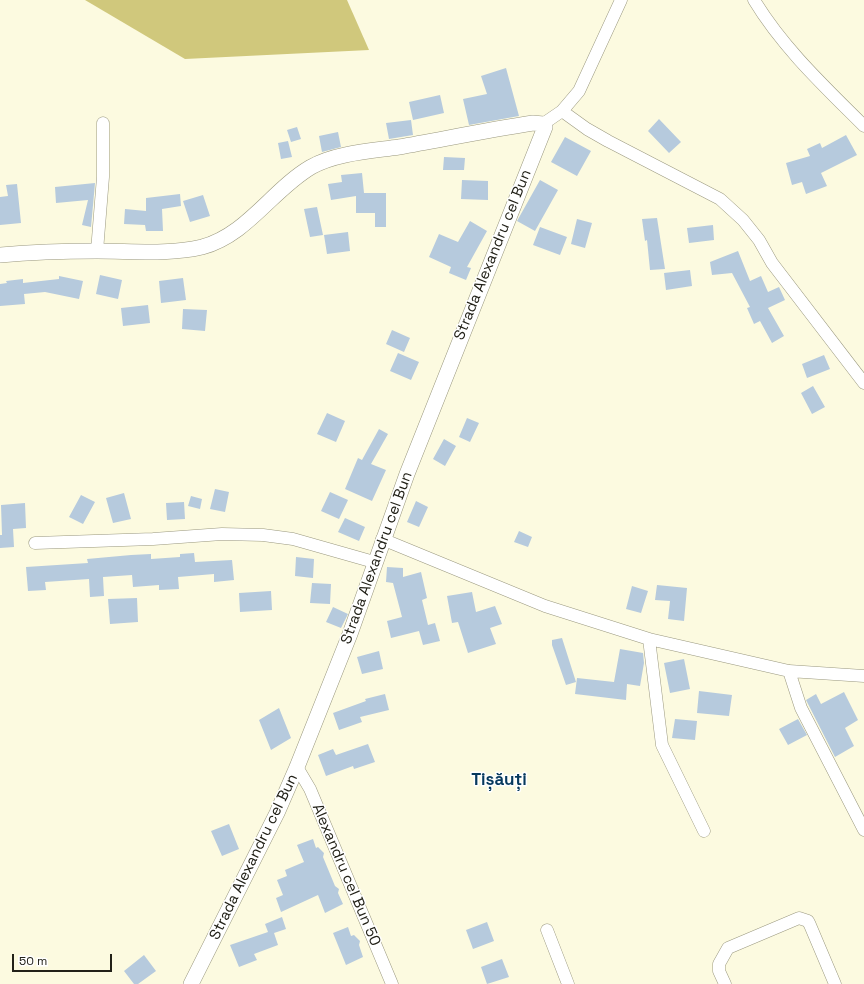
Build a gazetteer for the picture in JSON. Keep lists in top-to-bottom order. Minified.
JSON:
{"streets":{"street":["Strada Alexandru cel Bun","Alexandru cel Bun 50"]},"crossings":[["Strada Alexandru cel Bun","Alexandru cel Bun 50"]],"districts":["Tișăuți"],"scale_bar":"50 m"}
